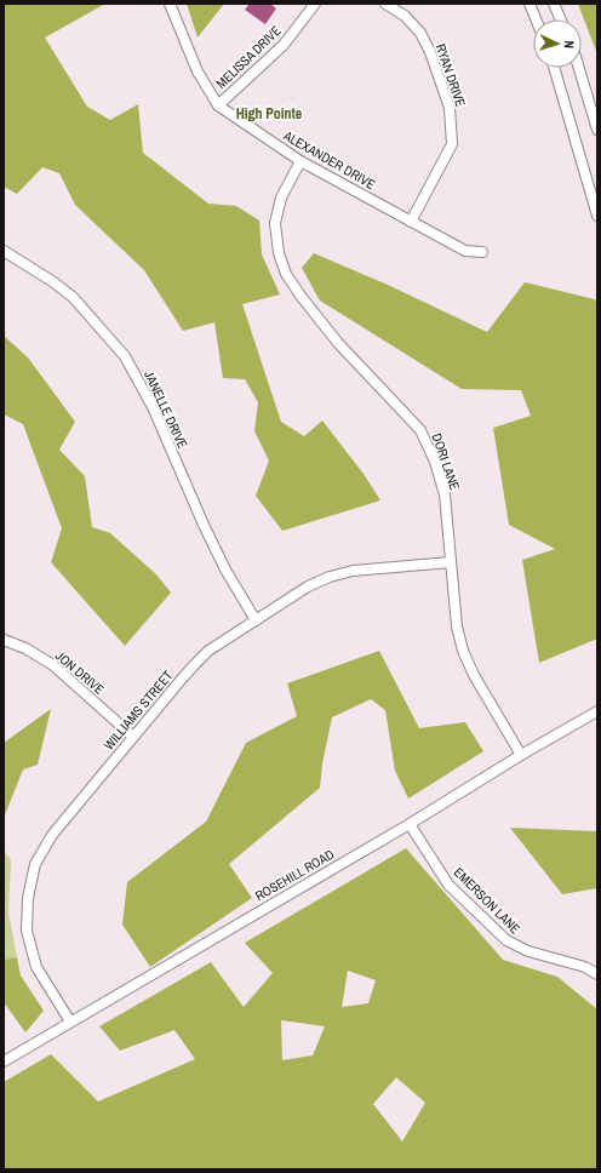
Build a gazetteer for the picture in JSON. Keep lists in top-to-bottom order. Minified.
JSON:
{"streets":{"street":["MELISSA DRIVE","RYAN DRIVE","ALEXANDER DRIVE","JANELLE DRIVE","DORI LANE","JON DRIVE","WILLIAMS STREET","ROSEHILL ROAD","EMERSON LANE"]},"crossings":[["MELISSA DRIVE","ALEXANDER DRIVE"],["RYAN DRIVE","ALEXANDER DRIVE"],["ALEXANDER DRIVE","DORI LANE"],["JANELLE DRIVE","WILLIAMS STREET"],["DORI LANE","WILLIAMS STREET"],["DORI LANE","ROSEHILL ROAD"],["JON DRIVE","WILLIAMS STREET"],["WILLIAMS STREET","ROSEHILL ROAD"],["ROSEHILL ROAD","EMERSON LANE"]],"districts":["High Pointe"],"north":"right"}
